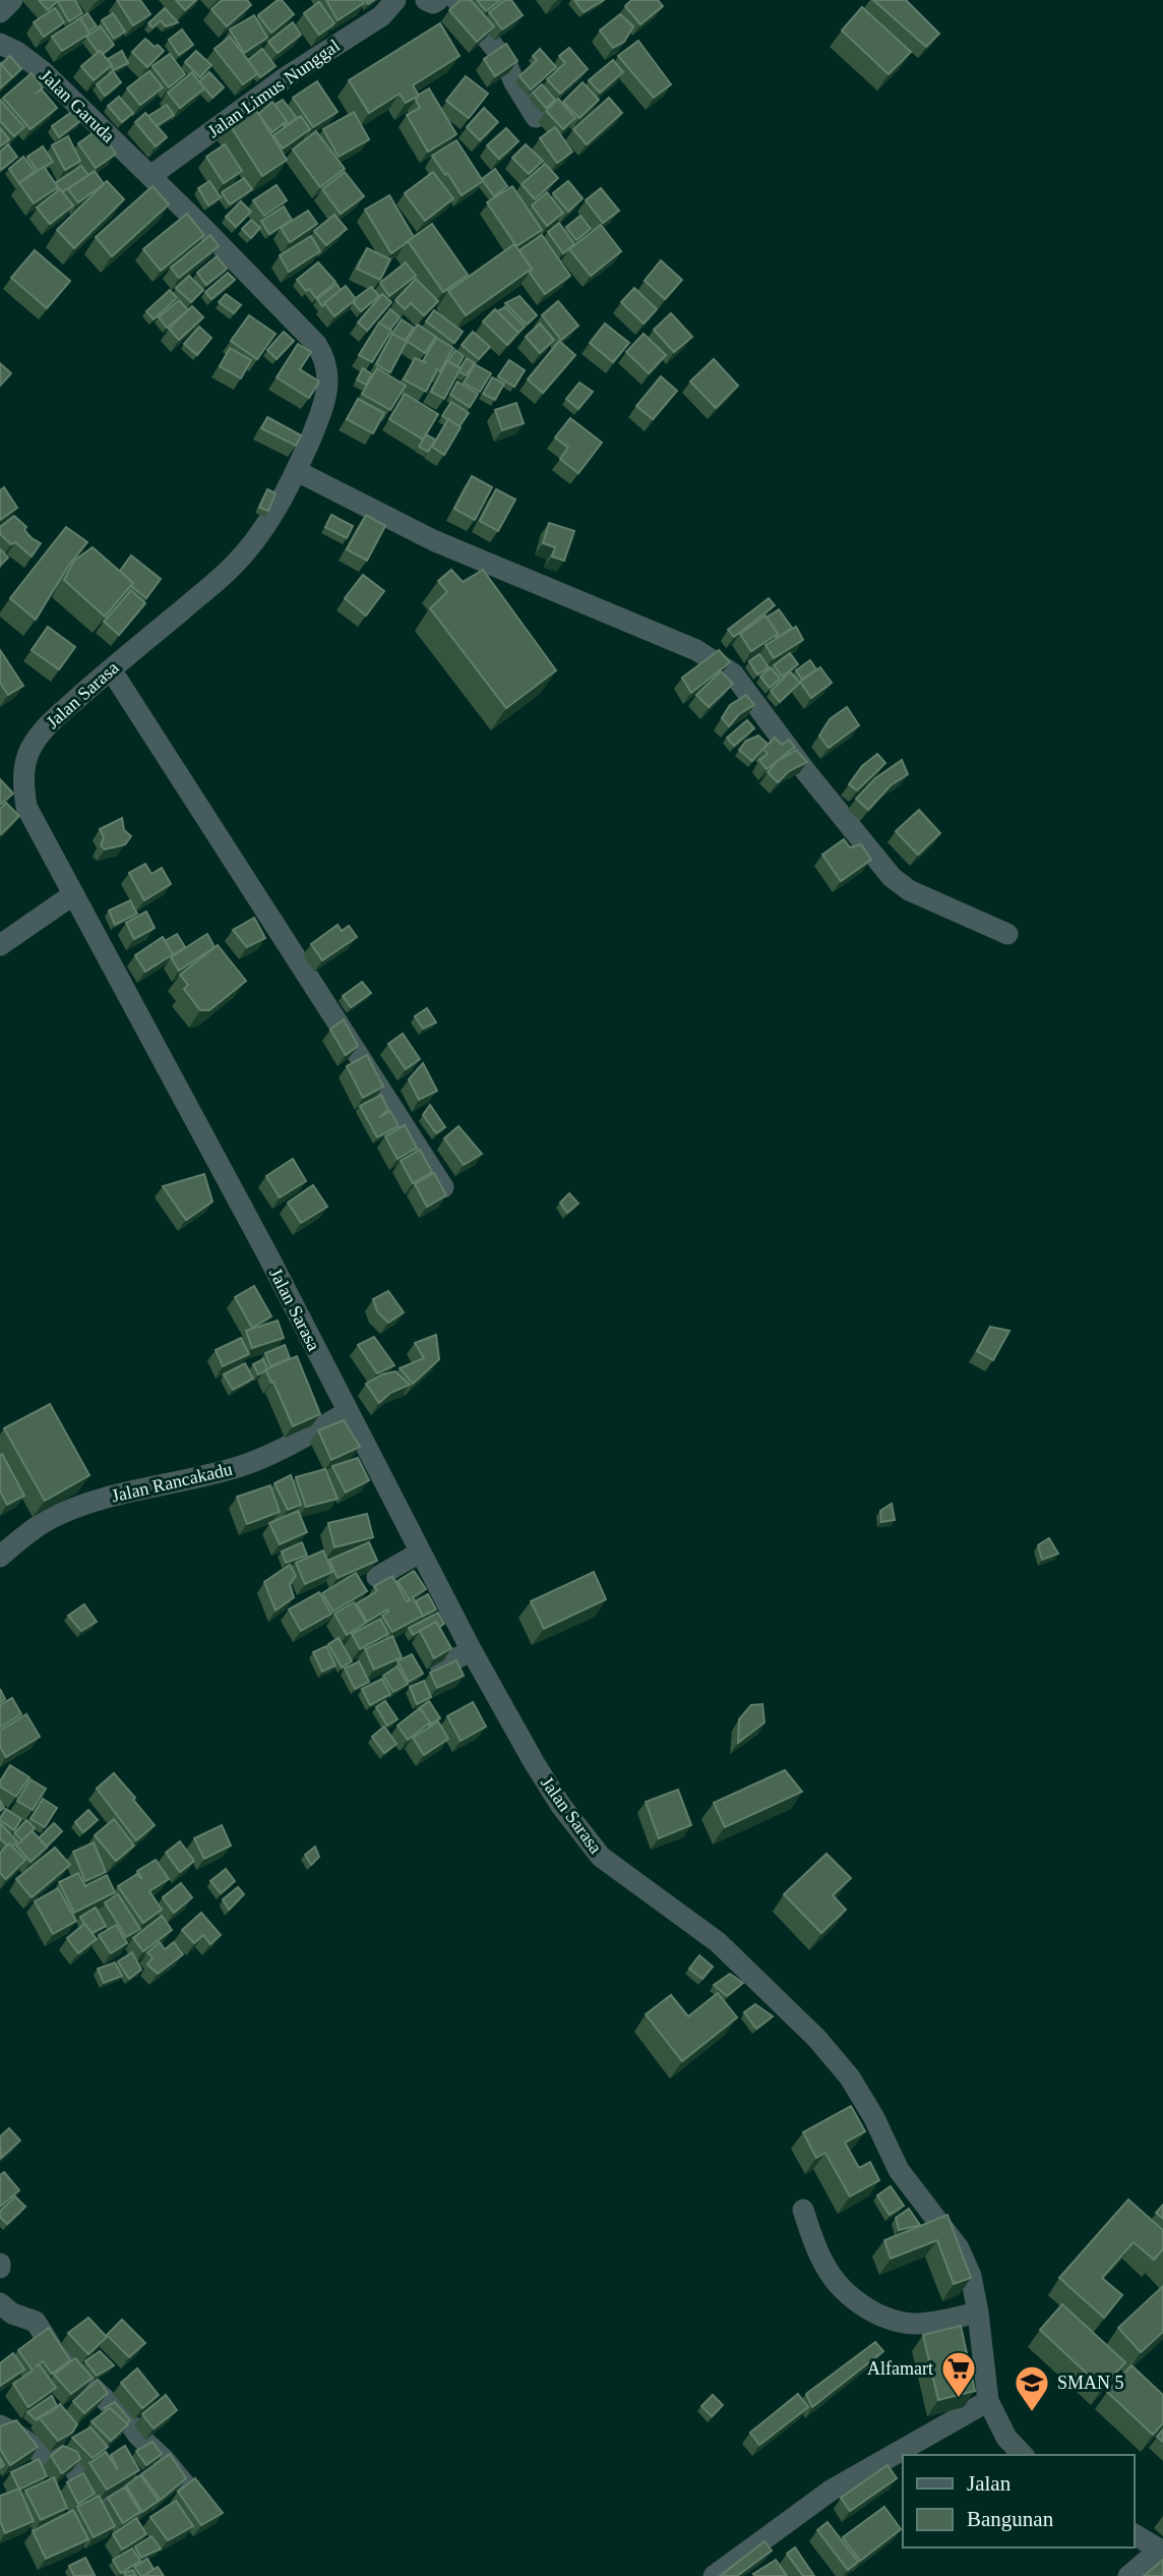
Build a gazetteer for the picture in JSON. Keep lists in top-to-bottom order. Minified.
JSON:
{"streets":{"street":["Jalan Limus Nunggal","Jalan Garuda","Jalan Sarasa","Jalan Rancakadu"]},"crossings":[["Jalan Limus Nunggal","Jalan Garuda"],["Jalan Limus Nunggal","Jalan Sarasa"],["Jalan Garuda","Jalan Sarasa"],["Jalan Sarasa","Jalan Rancakadu"]],"places":{"supermarket":["Alfamart"],"school or university":["SMAN 5"]},"legend":["Jalan","Bangunan"]}
